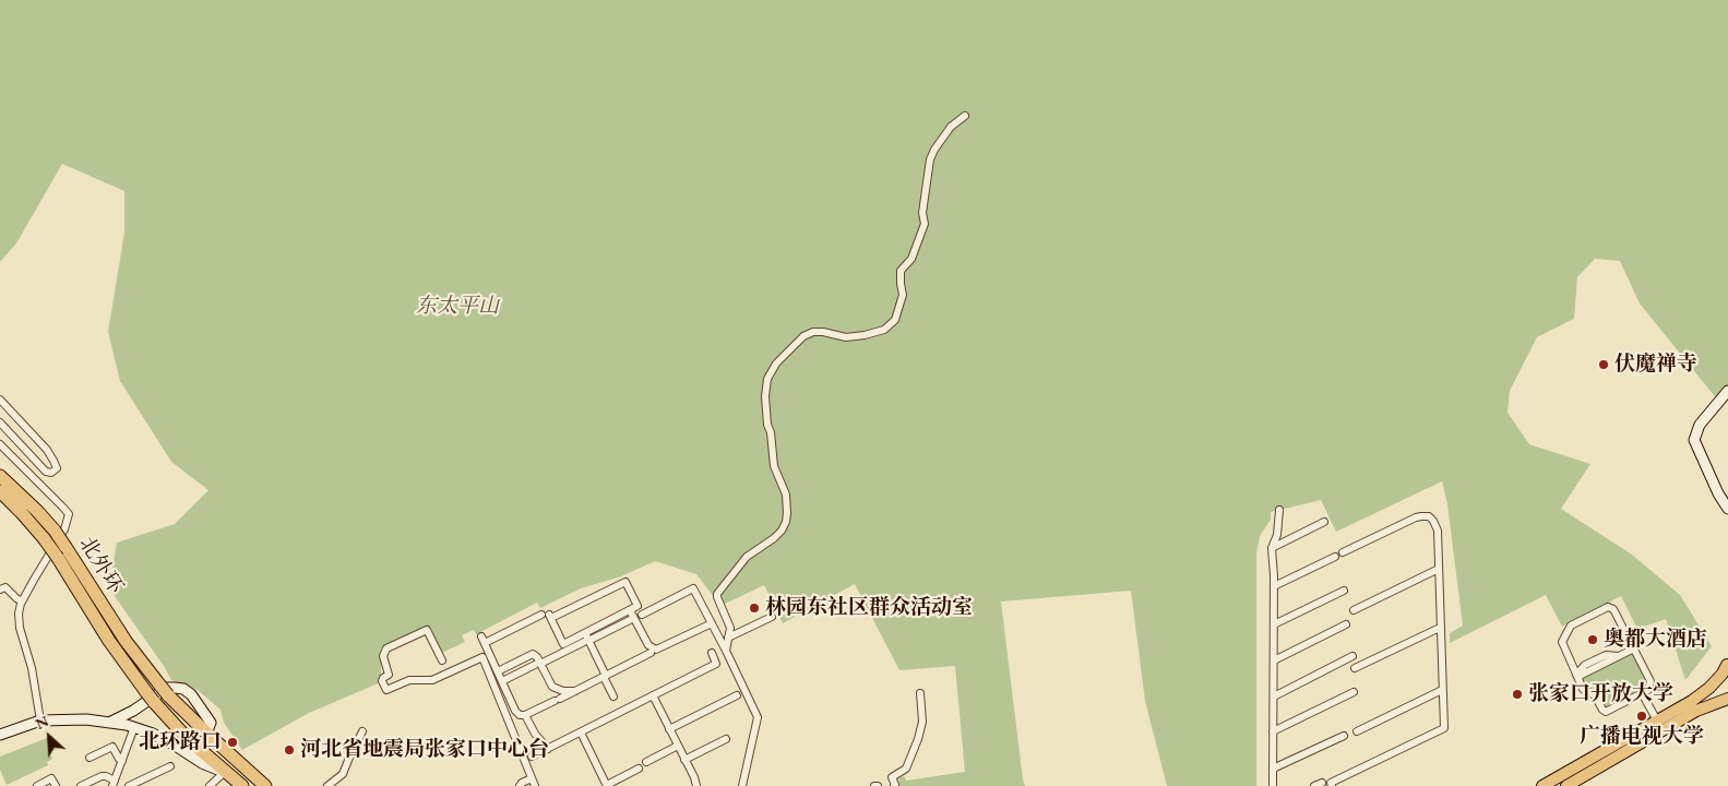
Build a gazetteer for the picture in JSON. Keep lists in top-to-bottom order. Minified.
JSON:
{"streets":{"highway":["北外环"]},"parks":["东太平山"],"places":["伏魔禅寺","林园东社区群众活动室","奥都大酒店","张家口开放大学","广播电视大学","北环路口","河北省地震局张家口中心台"],"north":"top left"}
